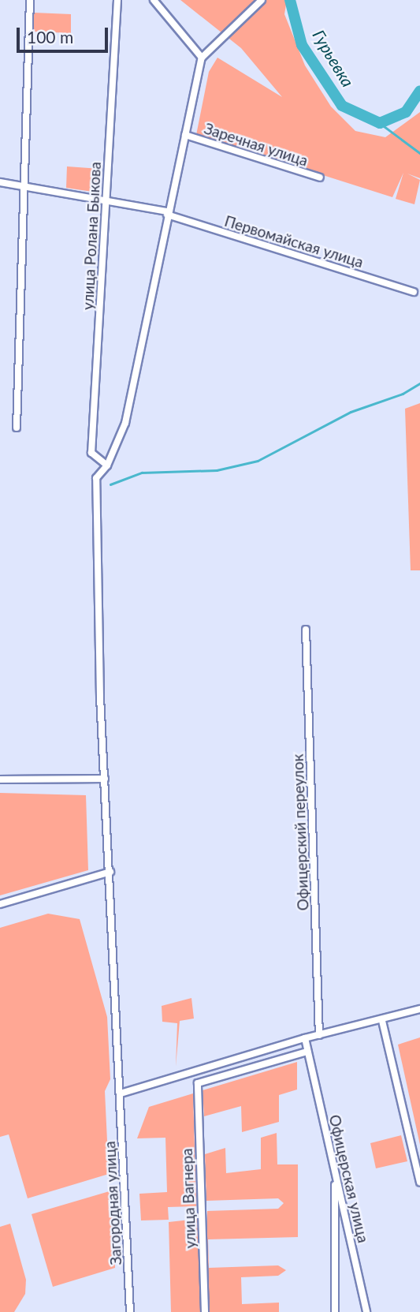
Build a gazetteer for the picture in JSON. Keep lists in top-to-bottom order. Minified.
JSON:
{"streets":{"street":["Заречная улица","улица Ролана Быкова","Первомайская улица","Офицерский переулок","Офицерская улица","улица Вагнера","Загородная улица"]},"crossings":[["Заречная улица","Загородная улица"],["улица Ролана Быкова","Первомайская улица"],["улица Ролана Быкова","Загородная улица"],["Первомайская улица","Загородная улица"],["Офицерская улица","улица Вагнера"]],"water":["Гурьевка"],"scale_bar":"100 m"}
